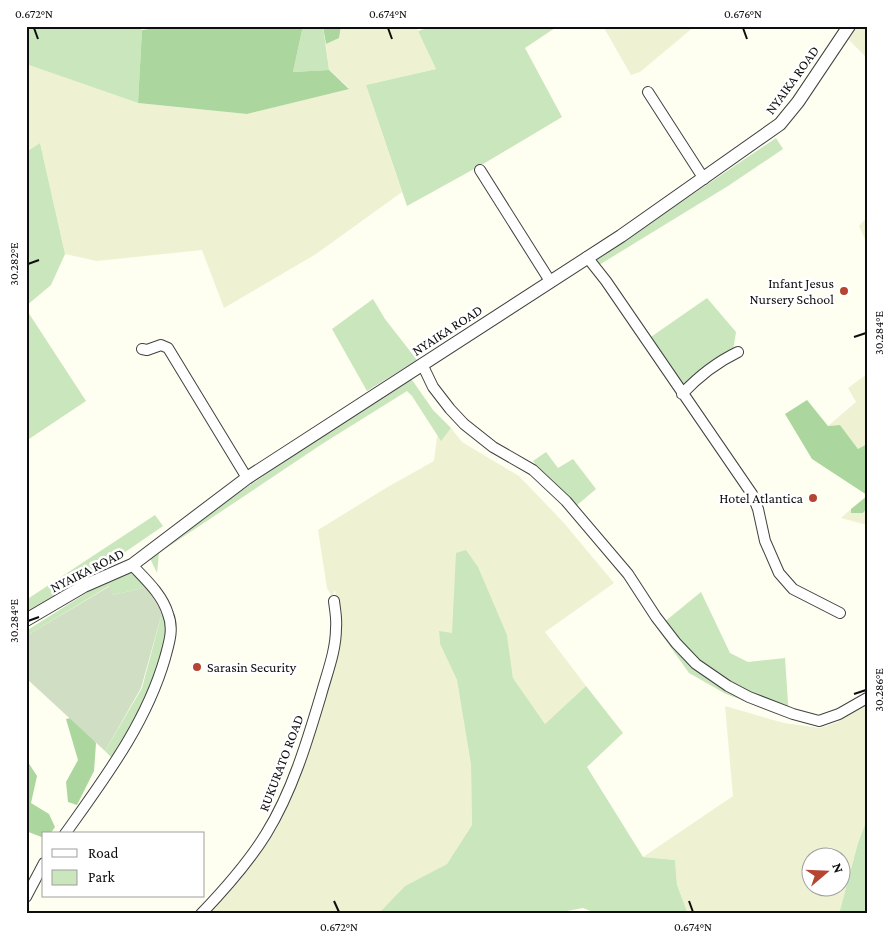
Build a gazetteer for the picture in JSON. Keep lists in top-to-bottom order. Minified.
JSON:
{"streets":{"street":["NYAIKA ROAD","RUKURATO ROAD"]},"places":["Infant Jesus Nursery School","Hotel Atlantica","Sarasin Security"],"legend":["Road","Park"],"north":"right","coordinates":["0.672°N","0.674°N","0.676°N","30.282°E","30.284°E","30.286°E"]}
